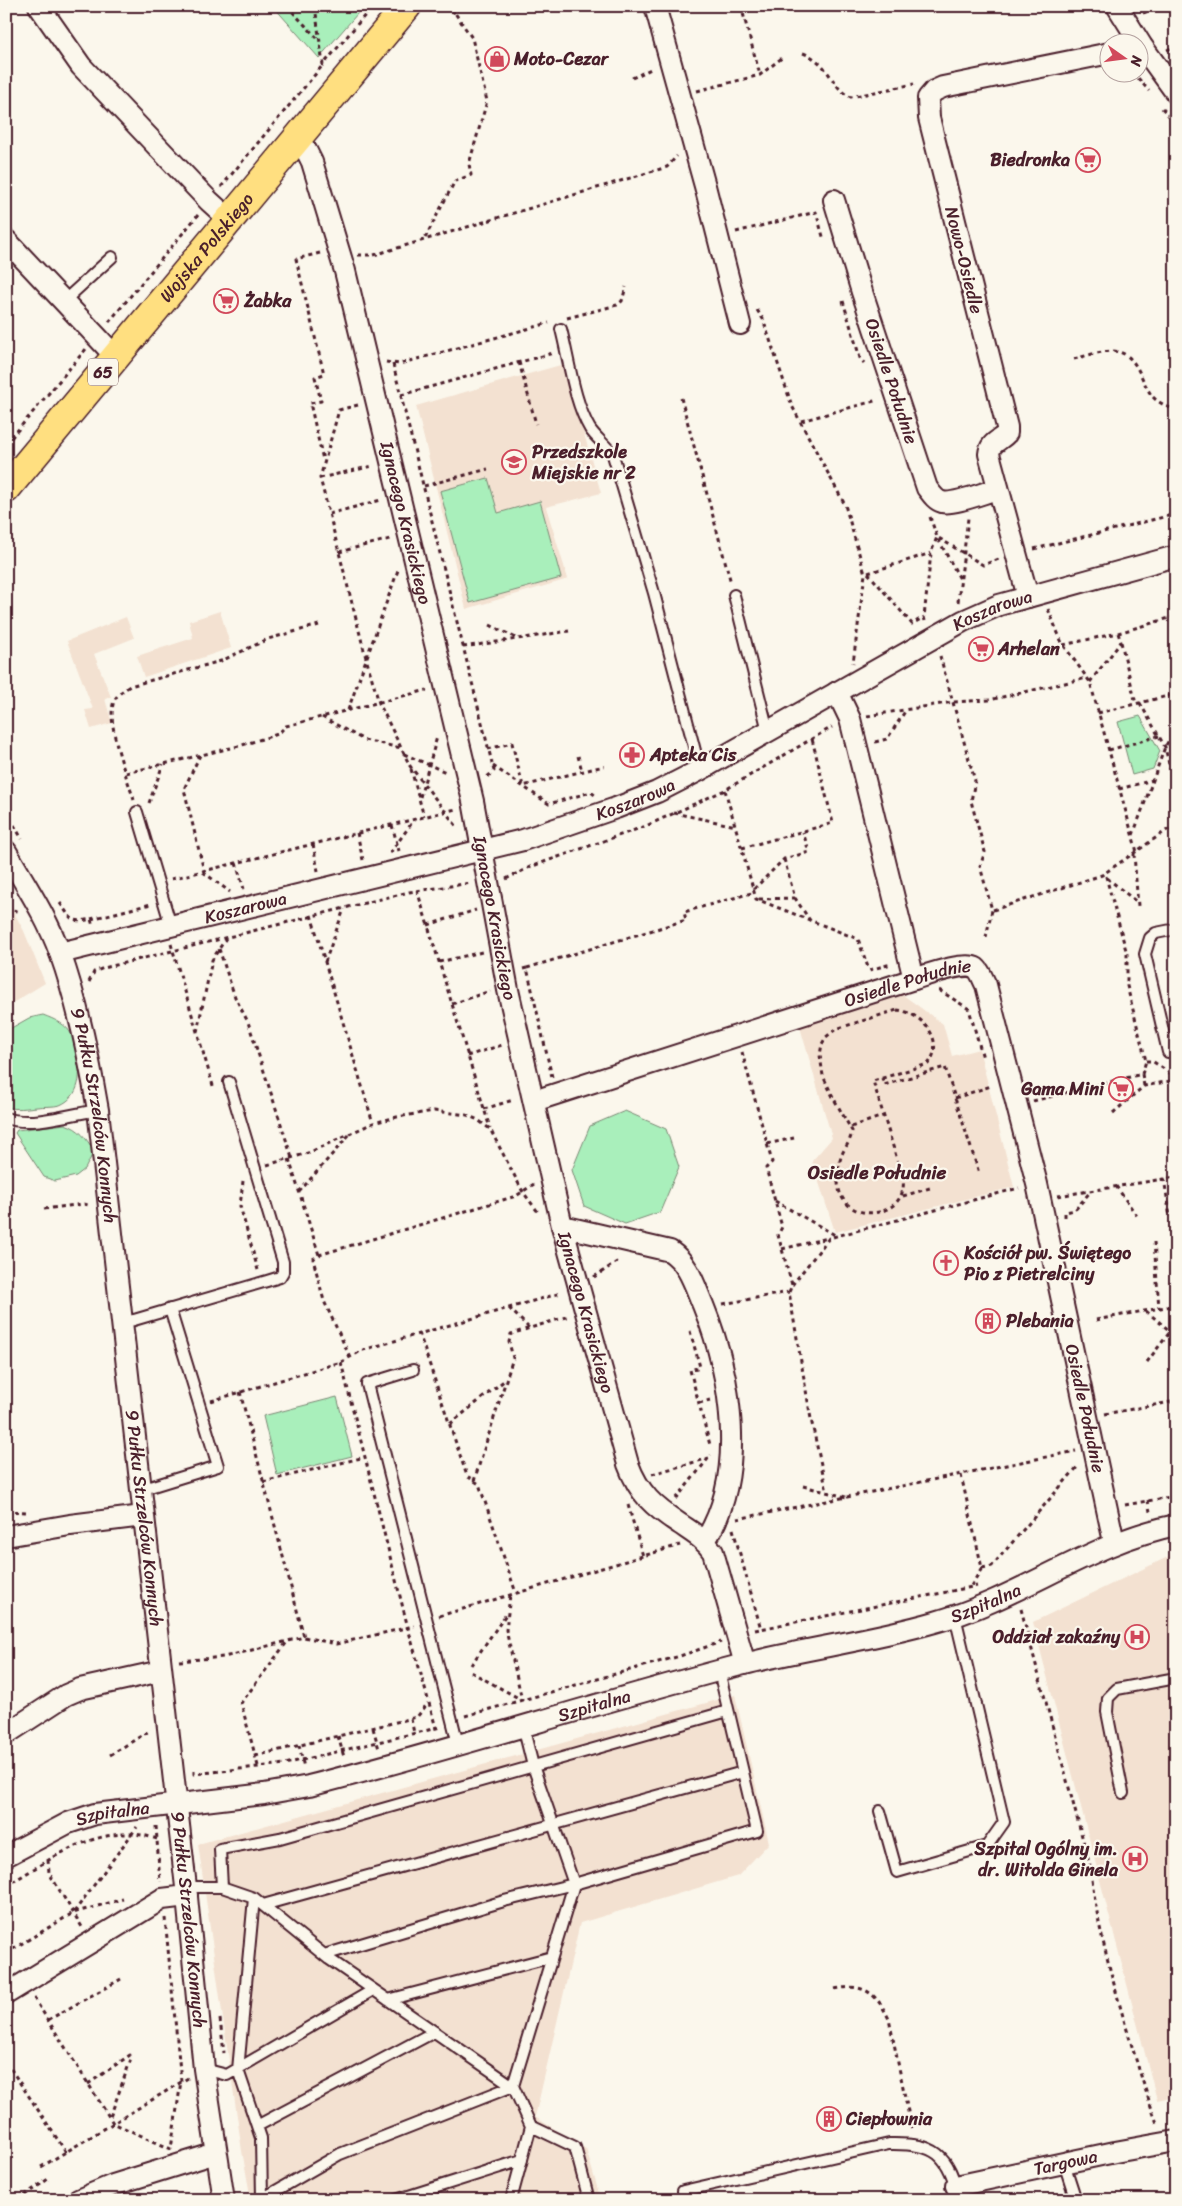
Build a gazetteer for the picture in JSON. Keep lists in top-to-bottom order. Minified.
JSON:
{"streets":{"main road":["Wojska Polskiego","65"],"street":["Nowo-Osiedle","Osiedle Południe","Ignacego Krasickiego","Koszarowa","9 Pułku Strzelców Konnych","Szpitalna","Targowa"]},"crossings":[["Wojska Polskiego","Ignacego Krasickiego"],["Nowo-Osiedle","Osiedle Południe"],["Nowo-Osiedle","Koszarowa"],["Osiedle Południe","Ignacego Krasickiego"],["Osiedle Południe","Szpitalna"],["Ignacego Krasickiego","Koszarowa"],["Koszarowa","9 Pułku Strzelców Konnych"],["9 Pułku Strzelców Konnych","Szpitalna"]],"districts":["Osiedle Południe"],"places":{"shop":["Moto-Cezar"],"supermarket":["Biedronka","Żabka","Arhelan","Gama Mini"],"school or university":["Przedszkole Miejskie nr 2"],"pharmacy":["Apteka Cis"],"church":["Kościół pw. Świętego Pio z Pietrelciny"],"building":["Plebania","Ciepłownia"],"hospital":["Oddział zakaźny","Szpital Ogólny im. dr. Witolda Ginela"]},"north":"right"}
